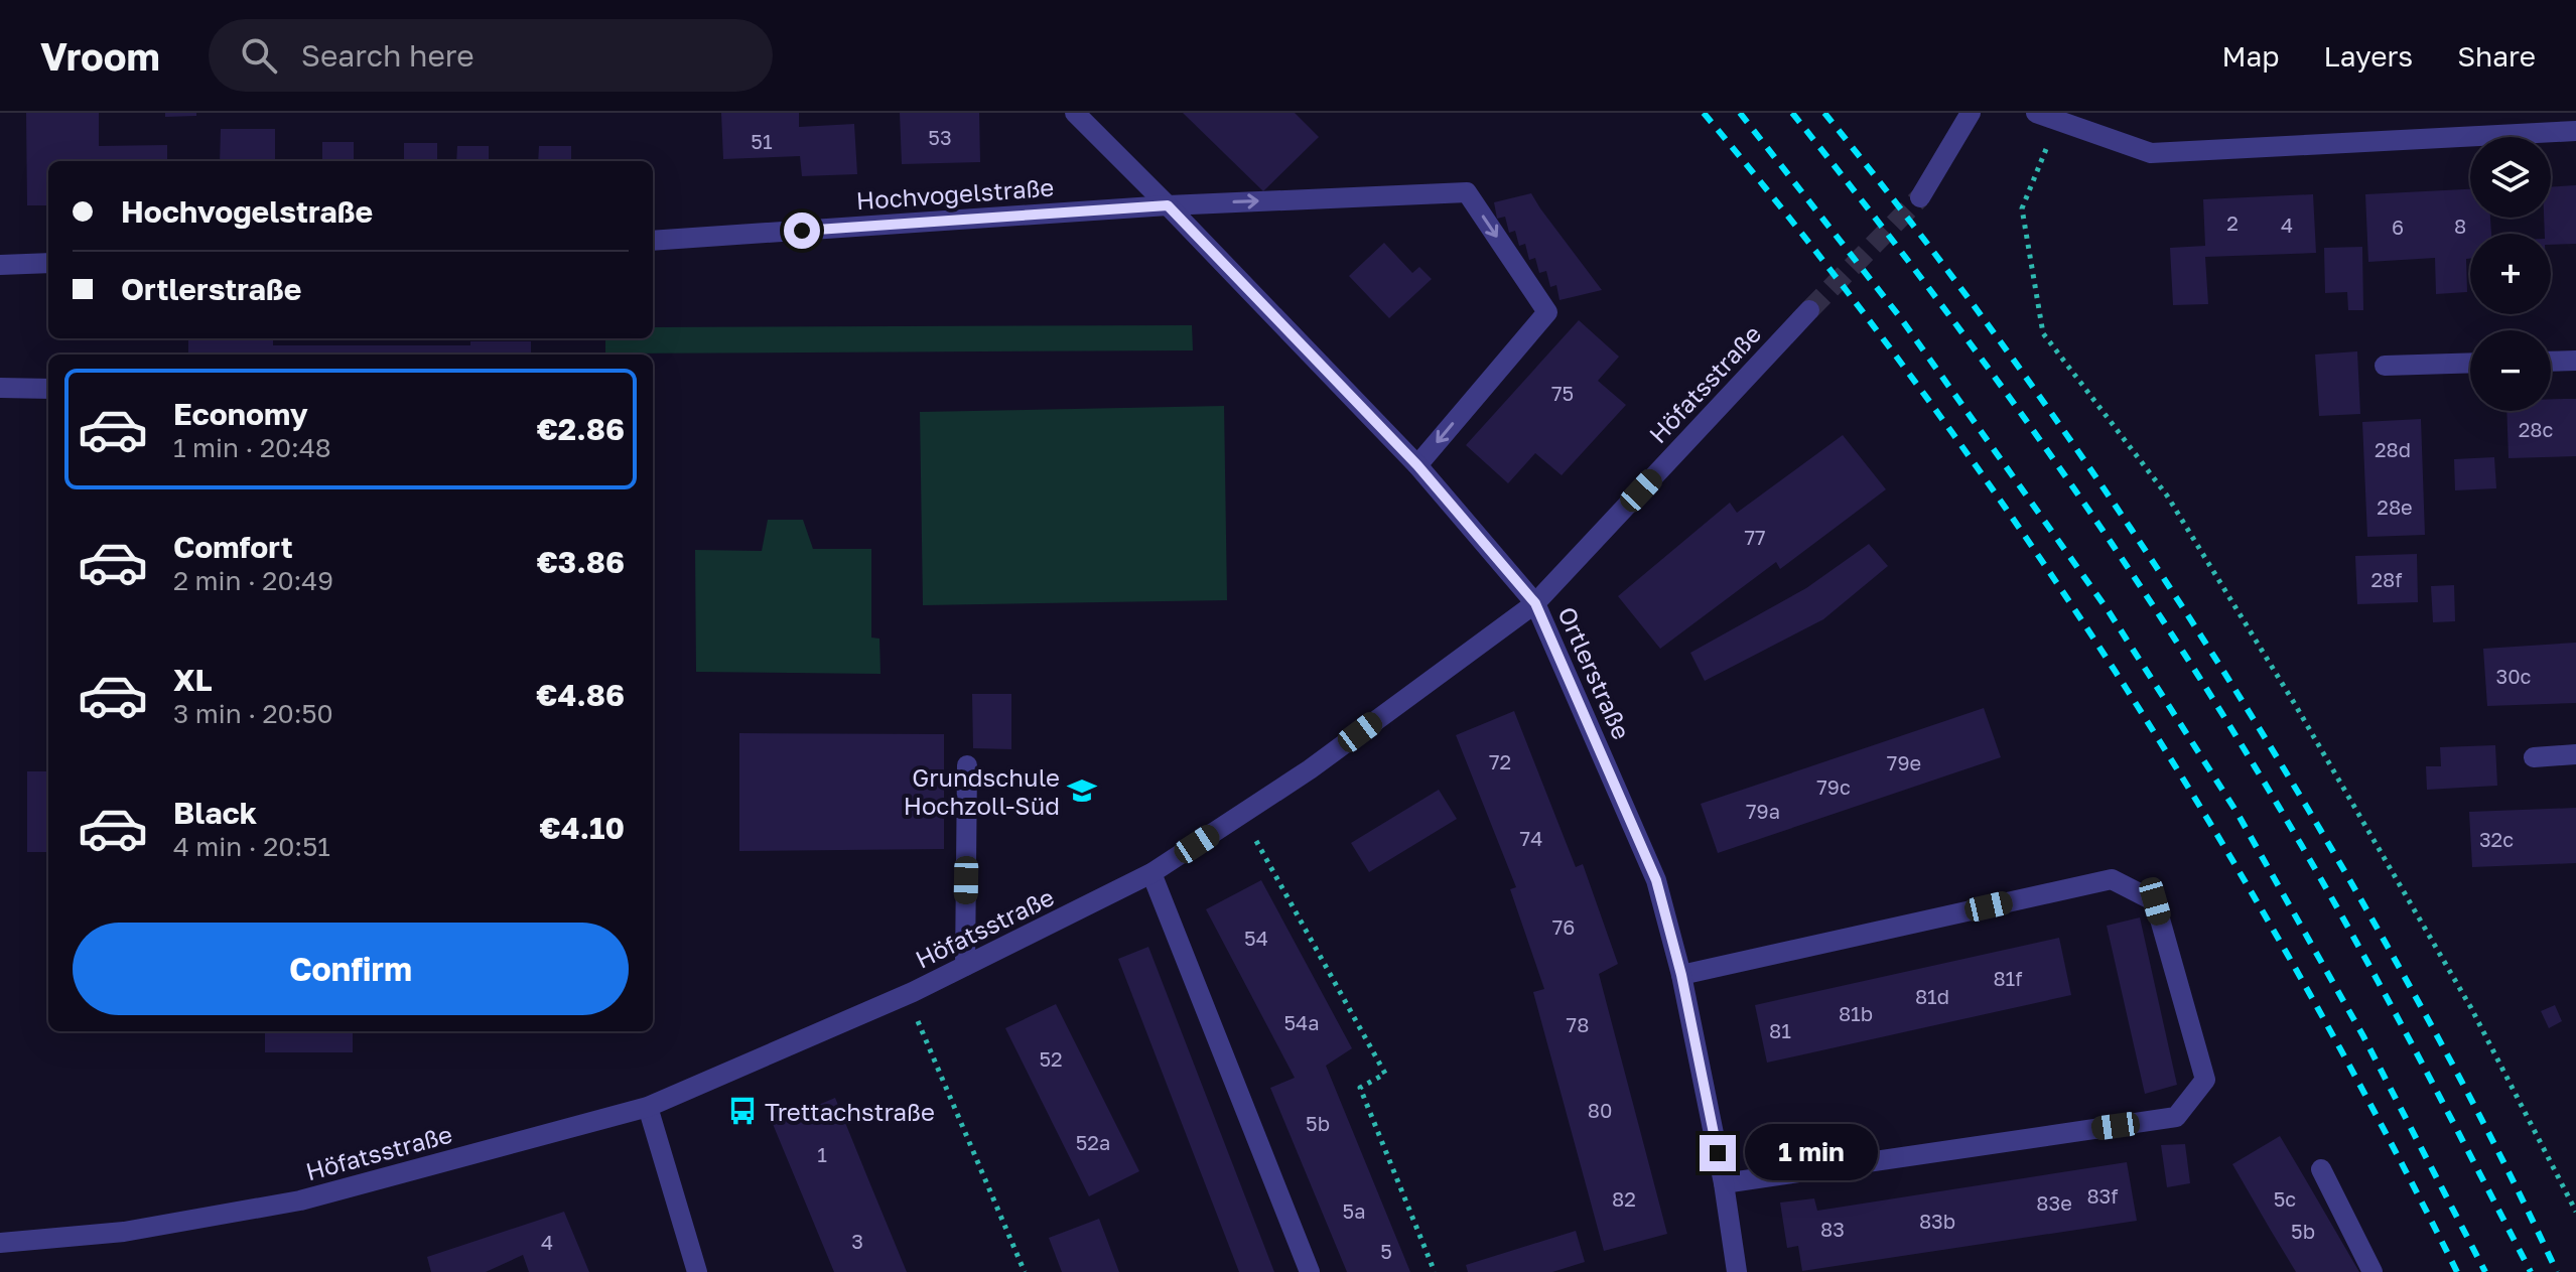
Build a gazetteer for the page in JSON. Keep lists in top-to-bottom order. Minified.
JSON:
{"streets":{"street":["Hochvogelstraße","Höfatsstraße","Ortlerstraße"]},"crossings":[["Hochvogelstraße","Ortlerstraße"],["Höfatsstraße","Ortlerstraße"]],"places":{"school or university":["Grundschule Hochzoll-Süd"],"bus stop":["Trettachstraße"]},"house_numbers":["53","51","2","4","8","6","75","28c","28d","28e","77","28f","30c","72","79e","79c","79a","74","32c","76","54","81f","81d","81b","54a","78","81","52","80","5b","52a","1","83f","82","5c","83e","5a","83b","83","5b","3","4","5"],"page":{"header":"Vroom","search":"Search here","nav":["Map","Layers","Share"],"map_buttons":["+","−"],"banner":["Hochvogelstraße","Ortlerstraße"],"list":[{"name":"Economy","note":"1 min · 20:48","value":"€2.86"},{"name":"Comfort","note":"2 min · 20:49","value":"€3.86"},{"name":"XL","note":"3 min · 20:50","value":"€4.86"},{"name":"Black","note":"4 min · 20:51","value":"€4.10"}],"buttons":"Confirm","bubble":"1 min"}}
